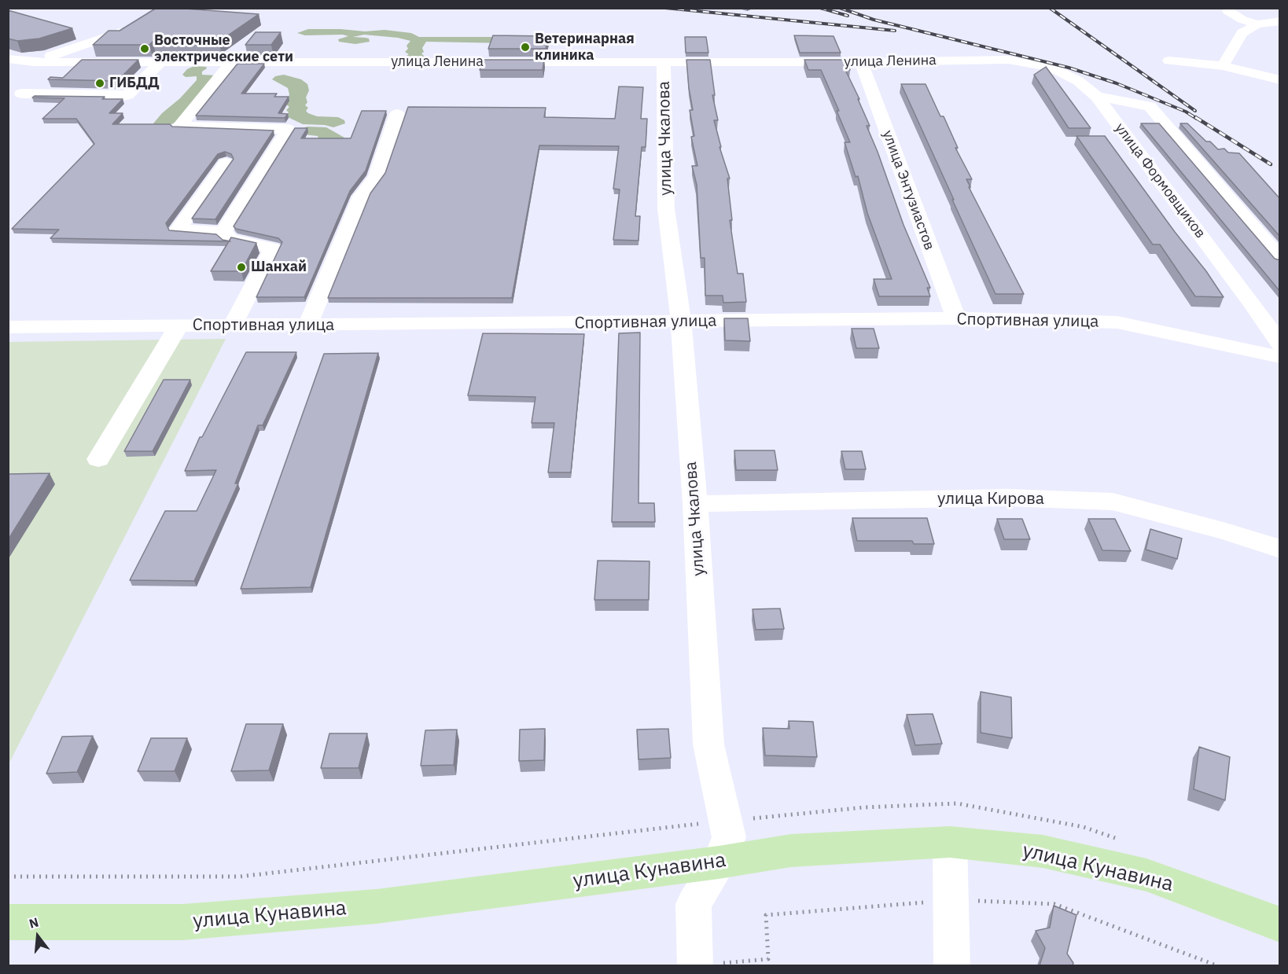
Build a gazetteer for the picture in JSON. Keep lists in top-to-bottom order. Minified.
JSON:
{"streets":{"main road":["улица Кунавина"],"street":["улица Ленина","улица Чкалова","улица Формовщиков","улица Энтузиастов","Спортивная улица","улица Кирова"]},"crossings":[["улица Ленина","улица Чкалова"],["улица Ленина","улица Формовщиков"],["улица Ленина","улица Энтузиастов"],["улица Чкалова","Спортивная улица"],["улица Чкалова","улица Кирова"],["улица Чкалова","улица Кунавина"],["улица Энтузиастов","Спортивная улица"]],"places":["Ветеринарная клиника","Восточные электрические сети","ГИБДД","Шанхай"],"north":"top"}
